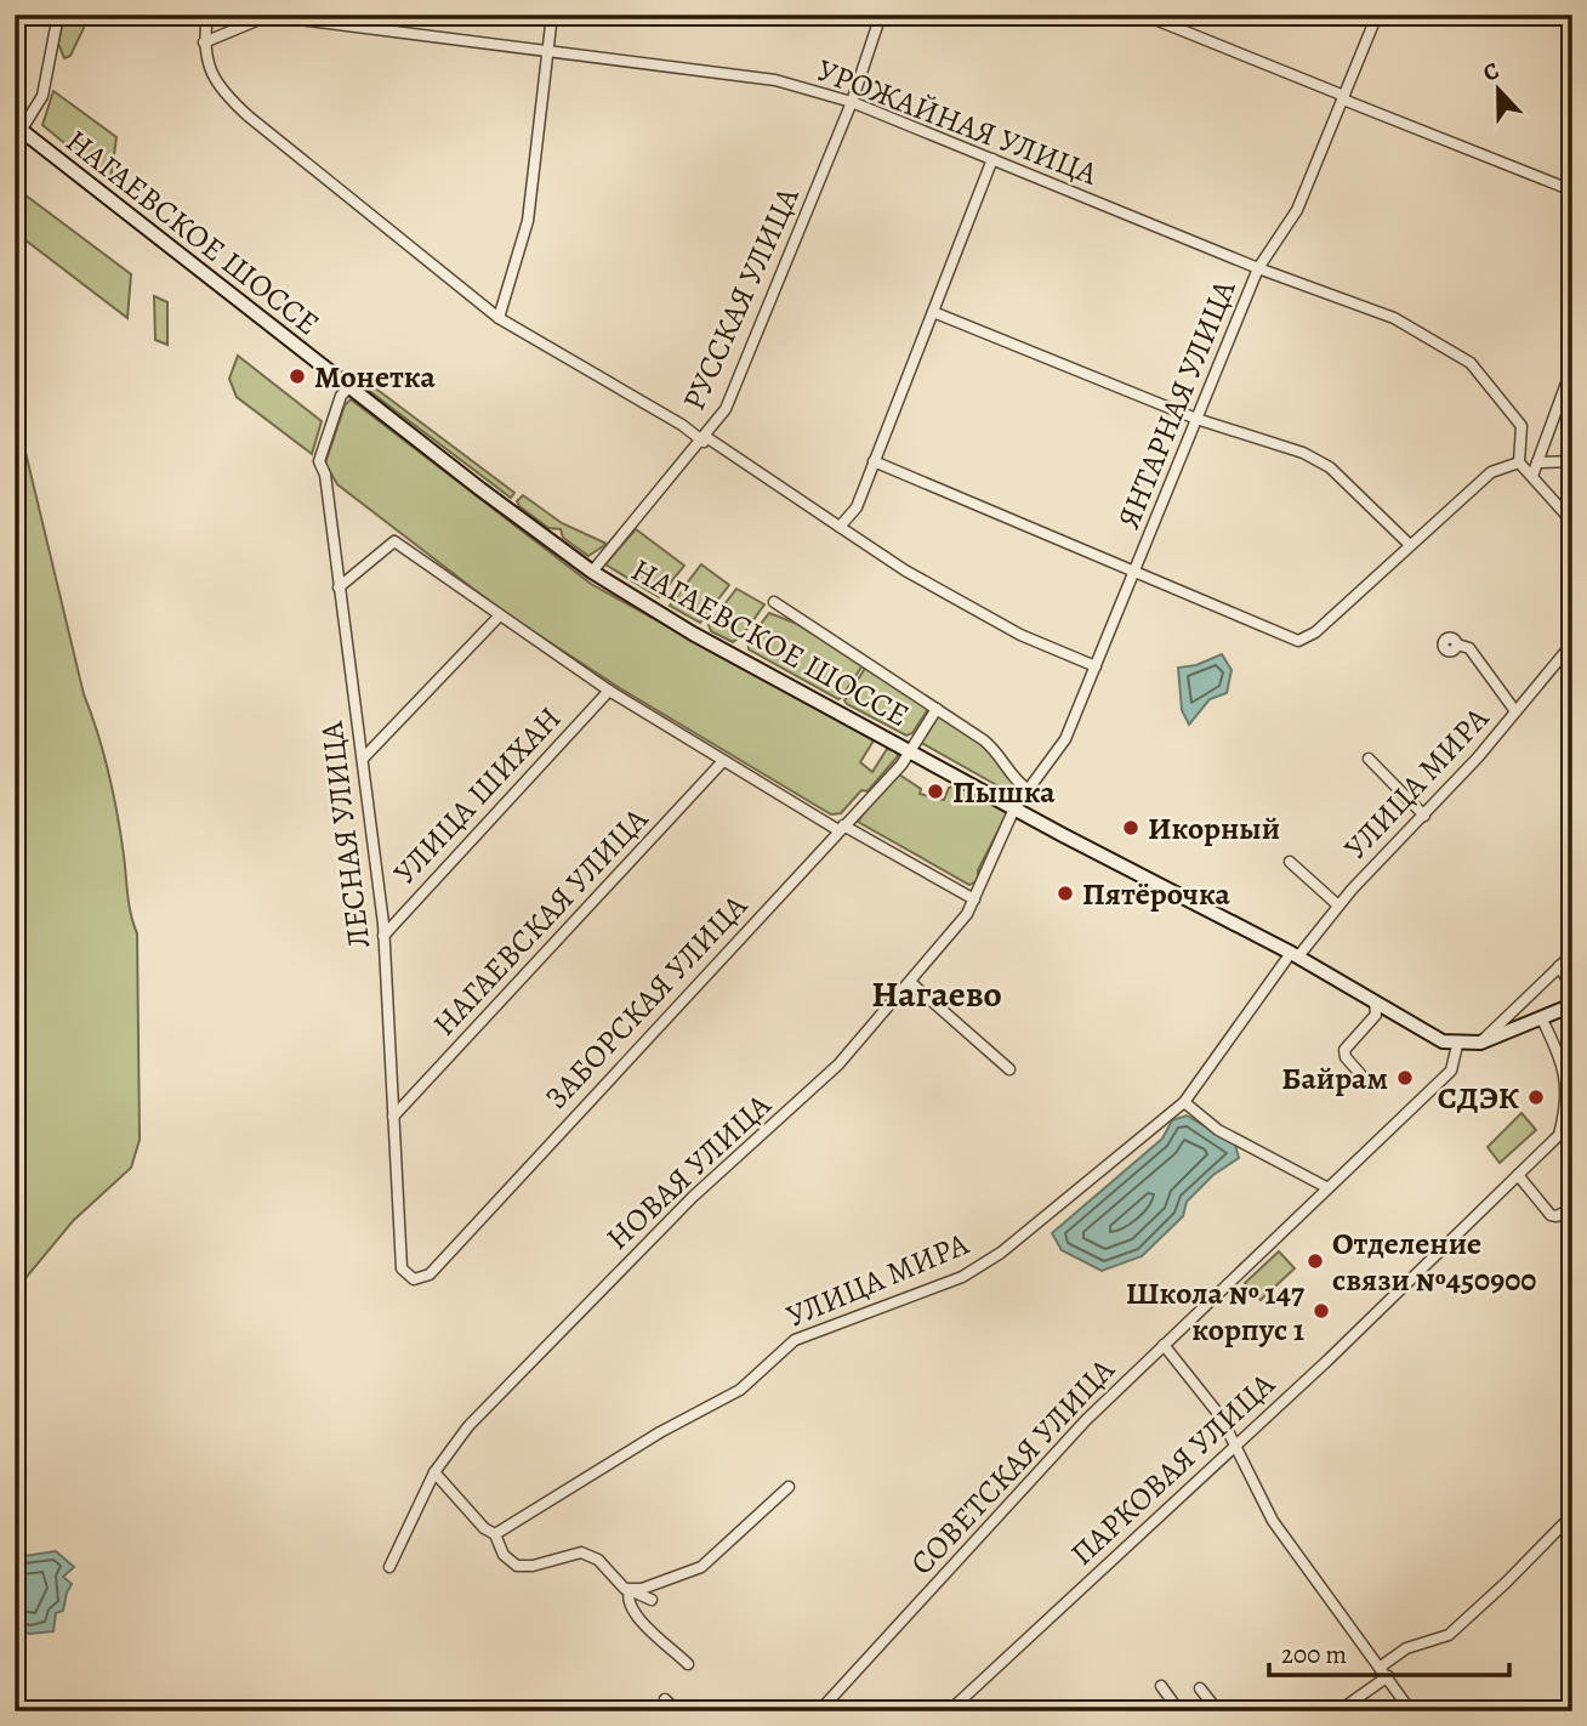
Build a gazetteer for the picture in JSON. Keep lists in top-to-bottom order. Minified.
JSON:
{"streets":{"street":["УРОЖАЙНАЯ УЛИЦА","НАГАЕВСКОЕ ШОССЕ","РУССКАЯ УЛИЦА","ЯНТАРНАЯ УЛИЦА","УЛИЦА МИРА","УЛИЦА ШИХАН","ЛЕСНАЯ УЛИЦА","НАГАЕВСКАЯ УЛИЦА","ЗАБОРСКАЯ УЛИЦА","НОВАЯ УЛИЦА","СОВЕТСКАЯ УЛИЦА","ПАРКОВАЯ УЛИЦА"]},"crossings":[["УРОЖАЙНАЯ УЛИЦА","РУССКАЯ УЛИЦА"],["УРОЖАЙНАЯ УЛИЦА","ЯНТАРНАЯ УЛИЦА"],["НАГАЕВСКОЕ ШОССЕ","РУССКАЯ УЛИЦА"],["НАГАЕВСКОЕ ШОССЕ","ЯНТАРНАЯ УЛИЦА"],["НАГАЕВСКОЕ ШОССЕ","УЛИЦА МИРА"],["НАГАЕВСКОЕ ШОССЕ","ЛЕСНАЯ УЛИЦА"],["НАГАЕВСКОЕ ШОССЕ","ЗАБОРСКАЯ УЛИЦА"],["НАГАЕВСКОЕ ШОССЕ","НОВАЯ УЛИЦА"],["НАГАЕВСКОЕ ШОССЕ","СОВЕТСКАЯ УЛИЦА"],["ЯНТАРНАЯ УЛИЦА","НОВАЯ УЛИЦА"],["УЛИЦА ШИХАН","ЛЕСНАЯ УЛИЦА"],["ЛЕСНАЯ УЛИЦА","НАГАЕВСКАЯ УЛИЦА"],["ЛЕСНАЯ УЛИЦА","ЗАБОРСКАЯ УЛИЦА"]],"districts":["Нагаево"],"places":["Монетка","Пышка","Икорный","Пятёрочка","Байрам","СДЭК","Отделение связи №450900","Школа № 147 корпус 1"],"scale_bar":"200 m","north":"top"}
